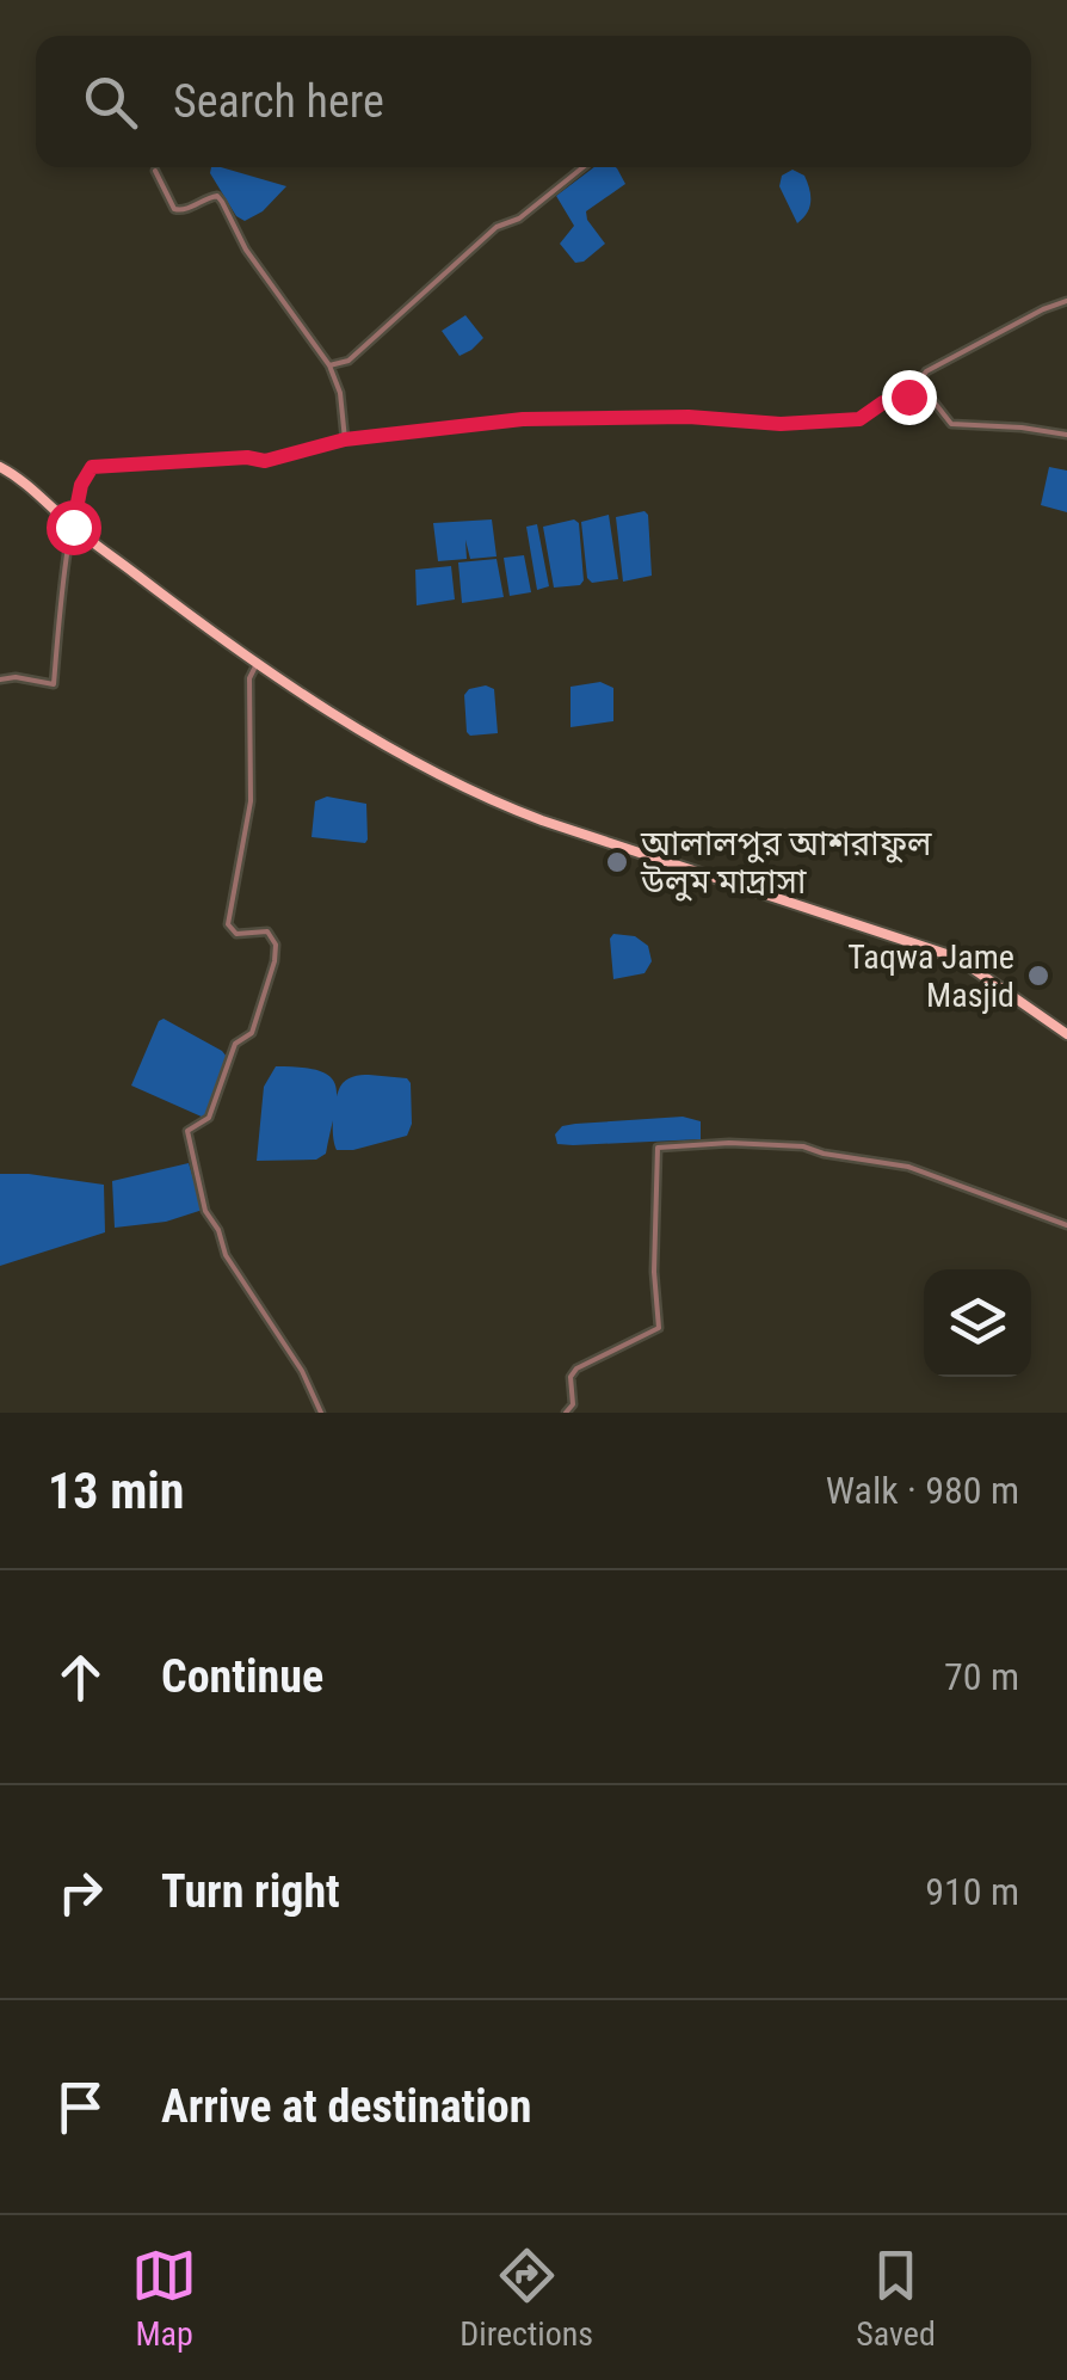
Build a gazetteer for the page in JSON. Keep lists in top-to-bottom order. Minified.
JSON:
{"places":["আলালপুর আশরাফুল উলুম মাদ্রাসা","Taqwa Jame Masjid"],"page":{"search":"Search here","heading":["13 min","Walk · 980 m"],"list":[["Continue","70 m"],["Turn right","910 m"],"Arrive at destination"],"nav":["Map","Directions","Saved"]}}
